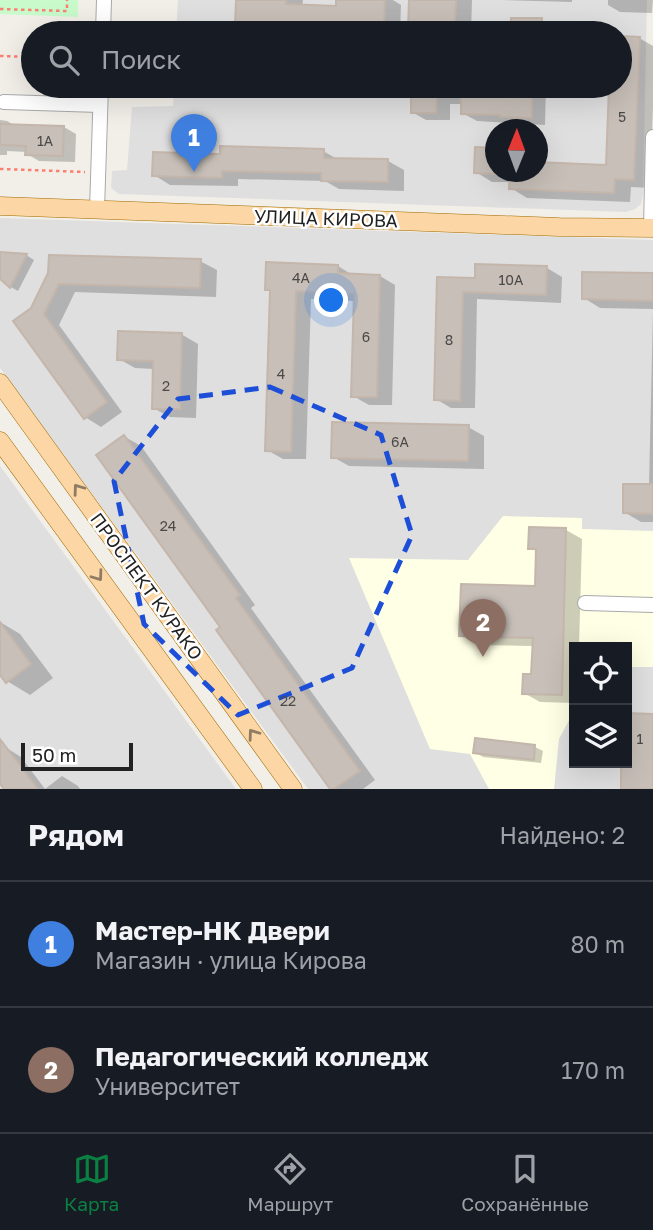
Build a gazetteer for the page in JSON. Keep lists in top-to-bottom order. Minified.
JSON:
{"streets":{"main road":["УЛИЦА КИРОВА","ПРОСПЕКТ КУРАКО"]},"house_numbers":["5","1А","4А","10А","6","8","4","2","6А","24","22","1"],"scale_bar":"50 m","north":"top","page":{"search":"Поиск","pins":["1","2"],"scale":"50 m","heading":["Рядом","Найдено: 2"],"list":[{"mark":"1","name":"Мастер-НК Двери","note":"Магазин · улица Кирова","value":"80 m"},{"mark":"2","name":"Педагогический колледж","note":"Университет","value":"170 m"}],"nav":["Карта","Маршрут","Сохранённые"]}}
